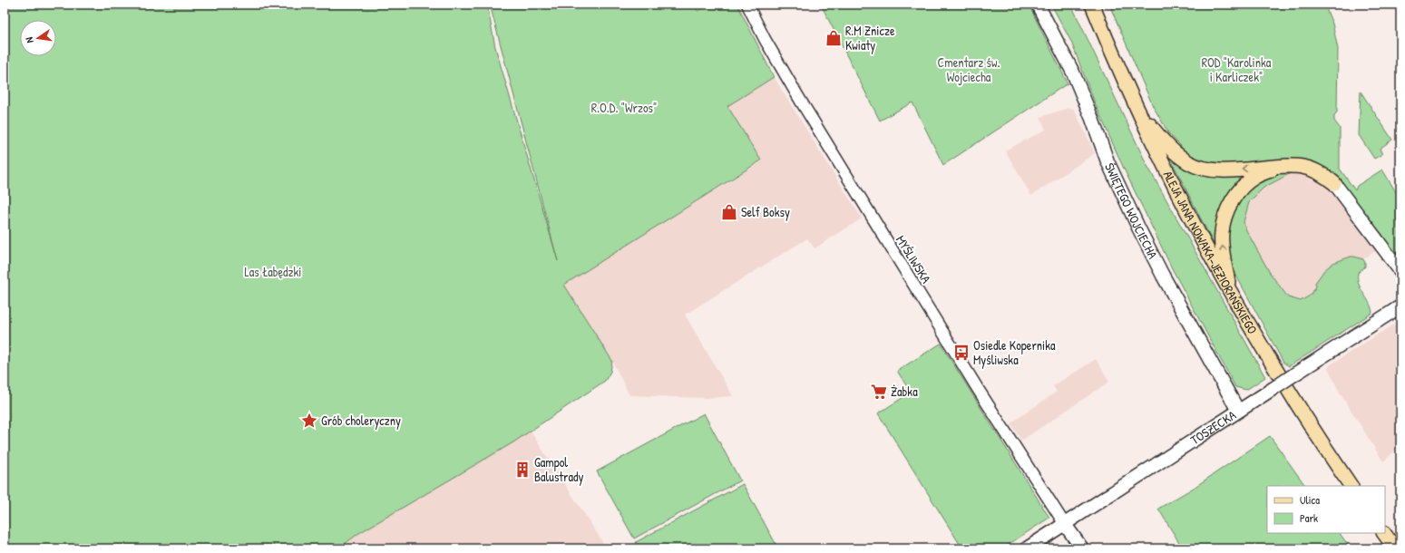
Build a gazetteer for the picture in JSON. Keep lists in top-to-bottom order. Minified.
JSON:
{"streets":{"main road":["ŚWIĘTEGO WOJCIECHA","ALEJA JANA NOWAKA-JEZIORAŃSKIEGO","TOSZECKA"],"street":["MYŚLIWSKA"]},"crossings":[["ŚWIĘTEGO WOJCIECHA","TOSZECKA"],["MYŚLIWSKA","TOSZECKA"]],"parks":["Cmentarz św. Wojciecha","ROD \"Karolinka i Karliczek\"","R.O.D. \"Wrzos\"","Las Łabędzki"],"places":{"shop":["R.M Znicze Kwiaty","Self Boksy"],"bus stop":["Osiedle Kopernika Myśliwska"],"supermarket":["Żabka"],"place":["Grób choleryczny"],"building":["Gampol Balustrady"]},"legend":["Ulica","Park"],"north":"left"}
